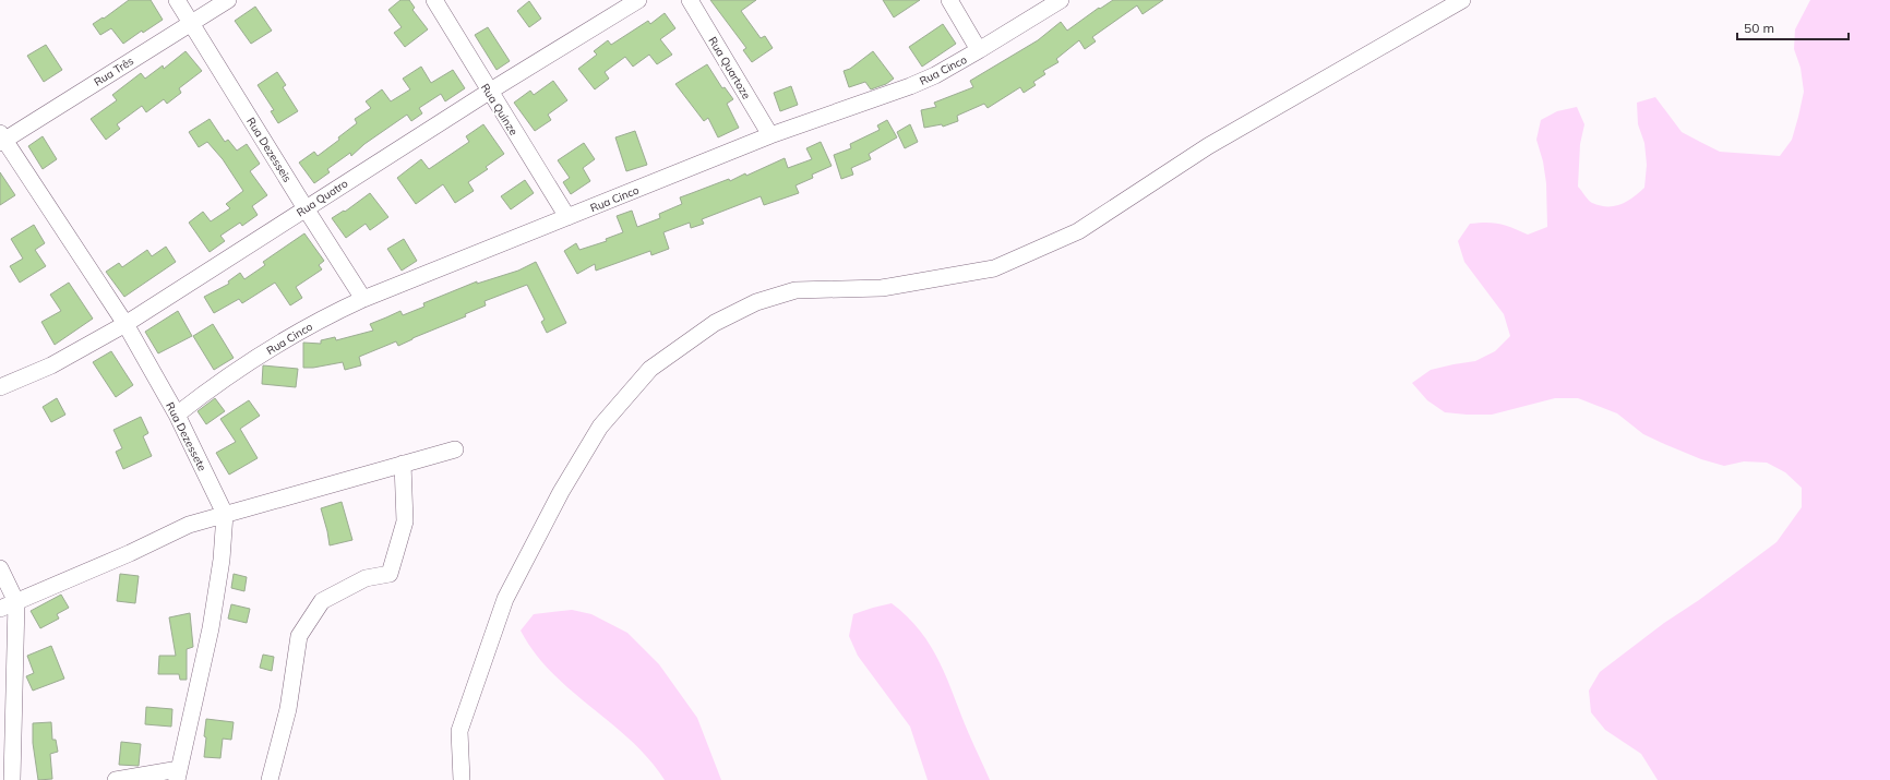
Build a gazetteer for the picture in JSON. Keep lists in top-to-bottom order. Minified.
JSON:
{"streets":{"street":["Rua Quartoze","Rua Cinco","Rua Três","Rua Quinze","Rua Dezesseis","Rua Quatro","Rua Dezessete"]},"crossings":[["Rua Quartoze","Rua Cinco"],["Rua Cinco","Rua Quinze"],["Rua Cinco","Rua Dezesseis"],["Rua Cinco","Rua Dezessete"],["Rua Três","Rua Dezesseis"],["Rua Três","Rua Dezessete"],["Rua Quinze","Rua Quatro"],["Rua Dezesseis","Rua Quatro"],["Rua Quatro","Rua Dezessete"]],"scale_bar":"50 m"}
